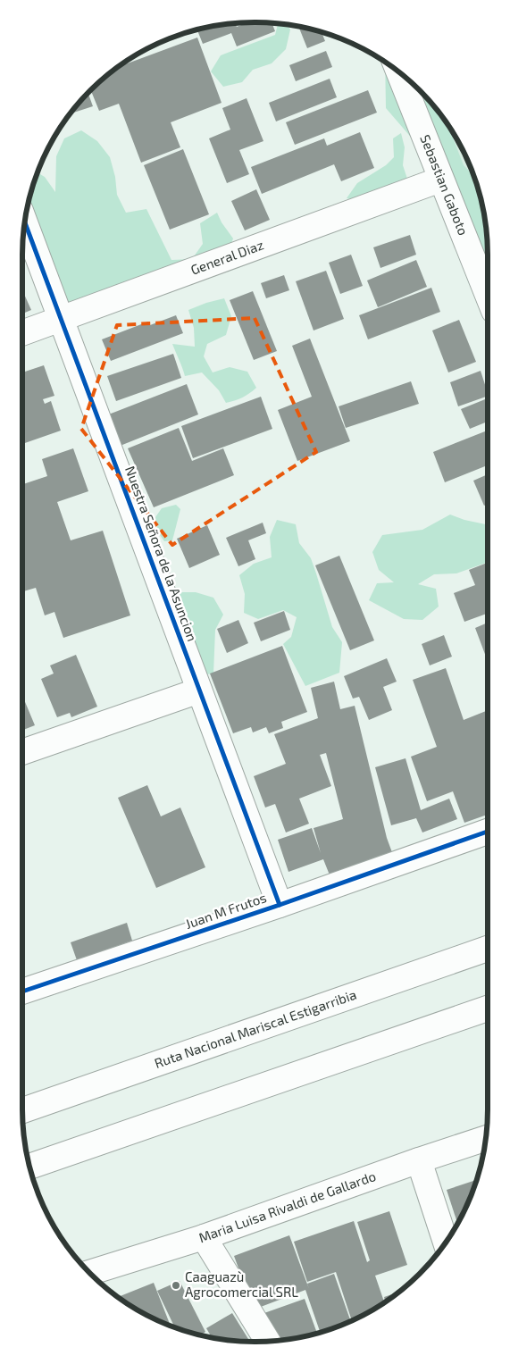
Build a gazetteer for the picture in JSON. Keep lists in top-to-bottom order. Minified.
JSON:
{"streets":{"main road":["Sebastian Gaboto","General Diaz","Nuestra Señora de la Asuncion","Juan M Frutos","Ruta Nacional Mariscal Estigarribia","Maria Luisa Rivaldi de Gallardo"]},"crossings":[["Sebastian Gaboto","General Diaz"],["General Diaz","Nuestra Señora de la Asuncion"],["Nuestra Señora de la Asuncion","Juan M Frutos"]],"places":["Caaguazù Agrocomercial SRL"]}
